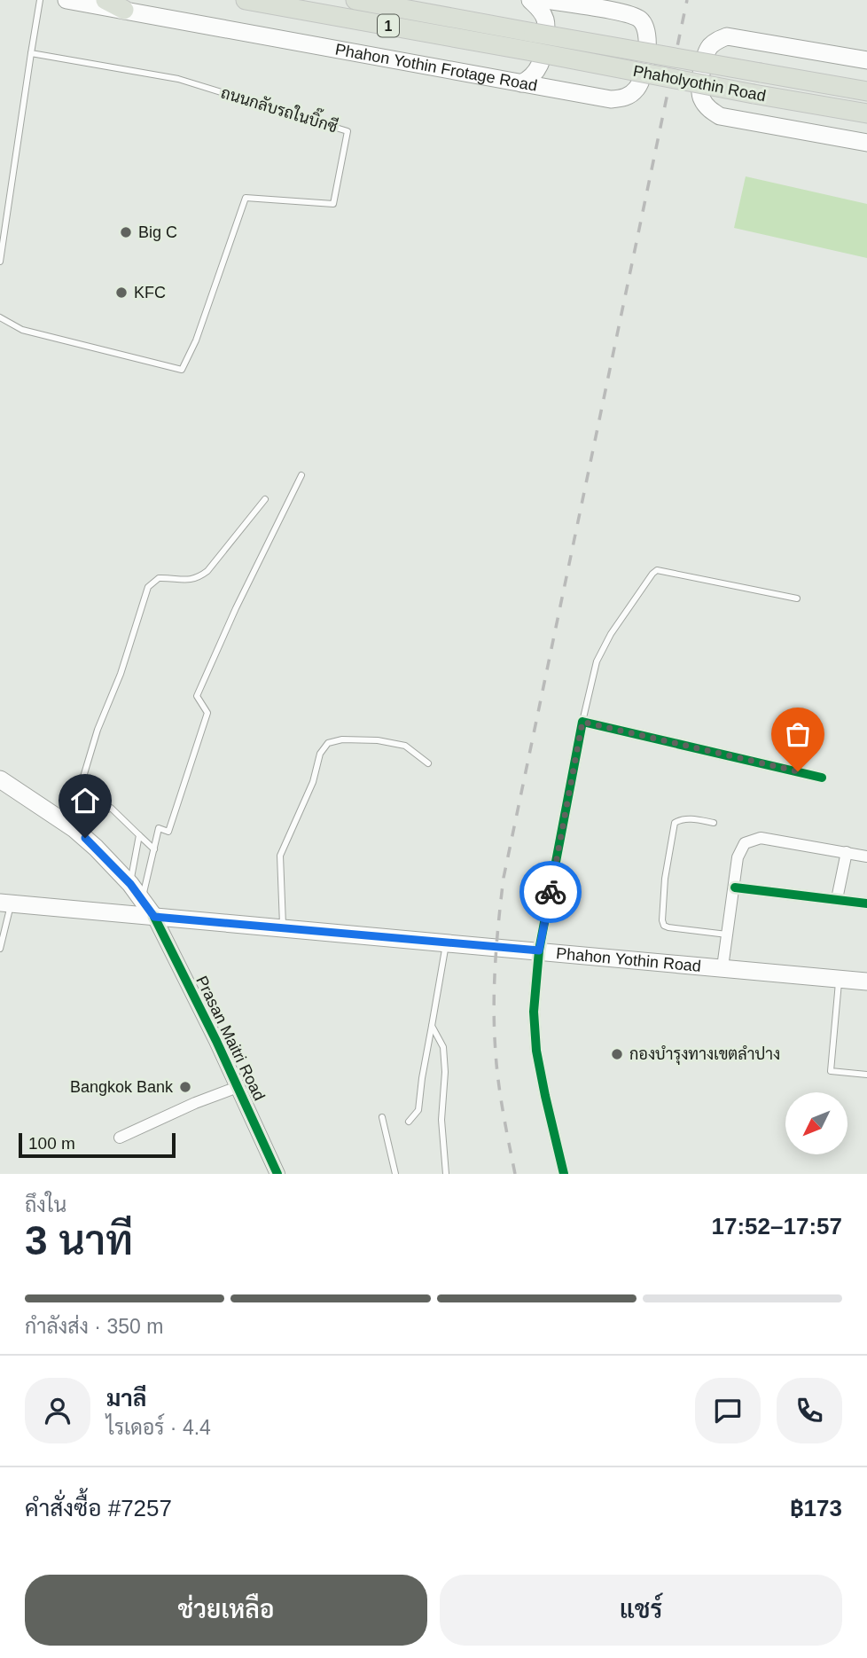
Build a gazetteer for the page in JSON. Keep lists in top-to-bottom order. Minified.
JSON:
{"streets":{"highway":["1","Phaholyothin Road"],"main road":["Phahon Yothin Frotage Road","Phahon Yothin Road"],"street":["Prasan Maitri Road"],"lane":["ถนนกลับรถในบิ๊กซี"]},"crossings":[["1","Phaholyothin Road"],["Phahon Yothin Road","Prasan Maitri Road"]],"places":["Big C","KFC","กองบำรุงทางเขตลำปาง","Bangkok Bank"],"scale_bar":"100 m","north":"bottom left","page":{"scale":"100 m","heading":["3 นาที","ถึงใน","17:52–17:57"],"panel":["มาลี","ไรเดอร์ · 4.4","คำสั่งซื้อ #7257","฿173"],"bar":"กำลังส่ง · 350 m","buttons":["ช่วยเหลือ","แชร์"]}}
